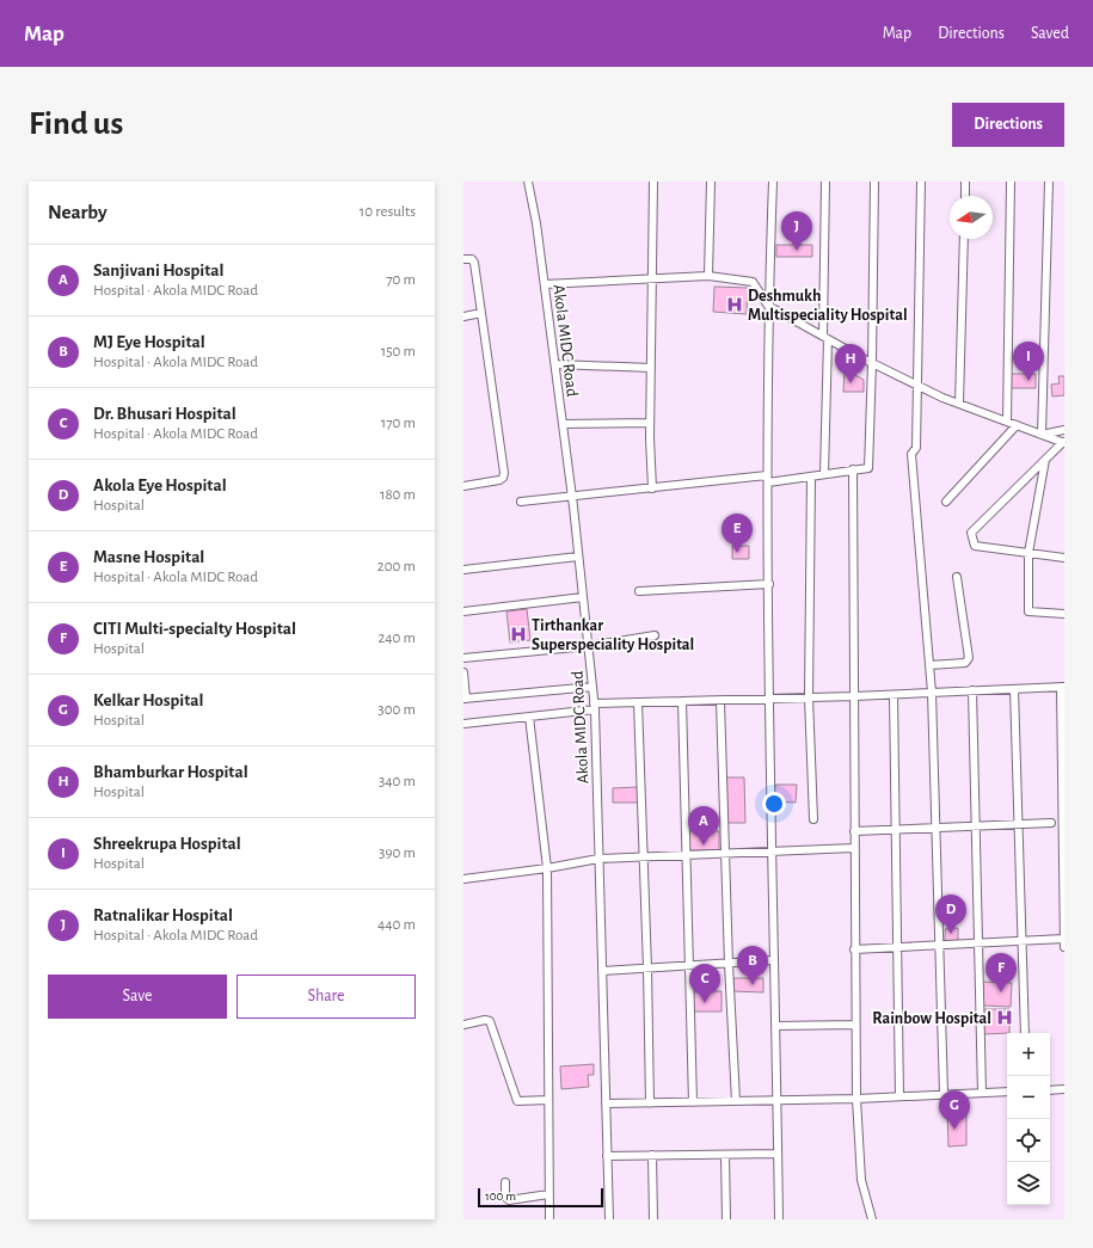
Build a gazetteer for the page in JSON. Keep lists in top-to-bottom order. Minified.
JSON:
{"streets":{"street":["Akola MIDC Road"]},"places":{"hospital":["Deshmukh Multispeciality Hospital","Tirthankar Superspeciality Hospital","Rainbow Hospital"]},"scale_bar":"100 m","north":"left","page":{"header":"Map","nav":["Map","Directions","Saved"],"buttons":["Directions",["Save","Share"]],"title":"Find us","heading":["Nearby","10 results"],"pins":["J","I","H","E","A","D","B","F","C","G"],"list":[{"mark":"A","name":"Sanjivani Hospital","note":"Hospital · Akola MIDC Road","value":"70 m"},{"mark":"B","name":"MJ Eye Hospital","note":"Hospital · Akola MIDC Road","value":"150 m"},{"mark":"C","name":"Dr. Bhusari Hospital","note":"Hospital · Akola MIDC Road","value":"170 m"},{"mark":"D","name":"Akola Eye Hospital","note":"Hospital","value":"180 m"},{"mark":"E","name":"Masne Hospital","note":"Hospital · Akola MIDC Road","value":"200 m"},{"mark":"F","name":"CITI Multi-specialty Hospital","note":"Hospital","value":"240 m"},{"mark":"G","name":"Kelkar Hospital","note":"Hospital","value":"300 m"},{"mark":"H","name":"Bhamburkar Hospital","note":"Hospital","value":"340 m"},{"mark":"I","name":"Shreekrupa Hospital","note":"Hospital","value":"390 m"},{"mark":"J","name":"Ratnalikar Hospital","note":"Hospital · Akola MIDC Road","value":"440 m"}],"map_buttons":["+","−"],"scale":"100 m"}}
